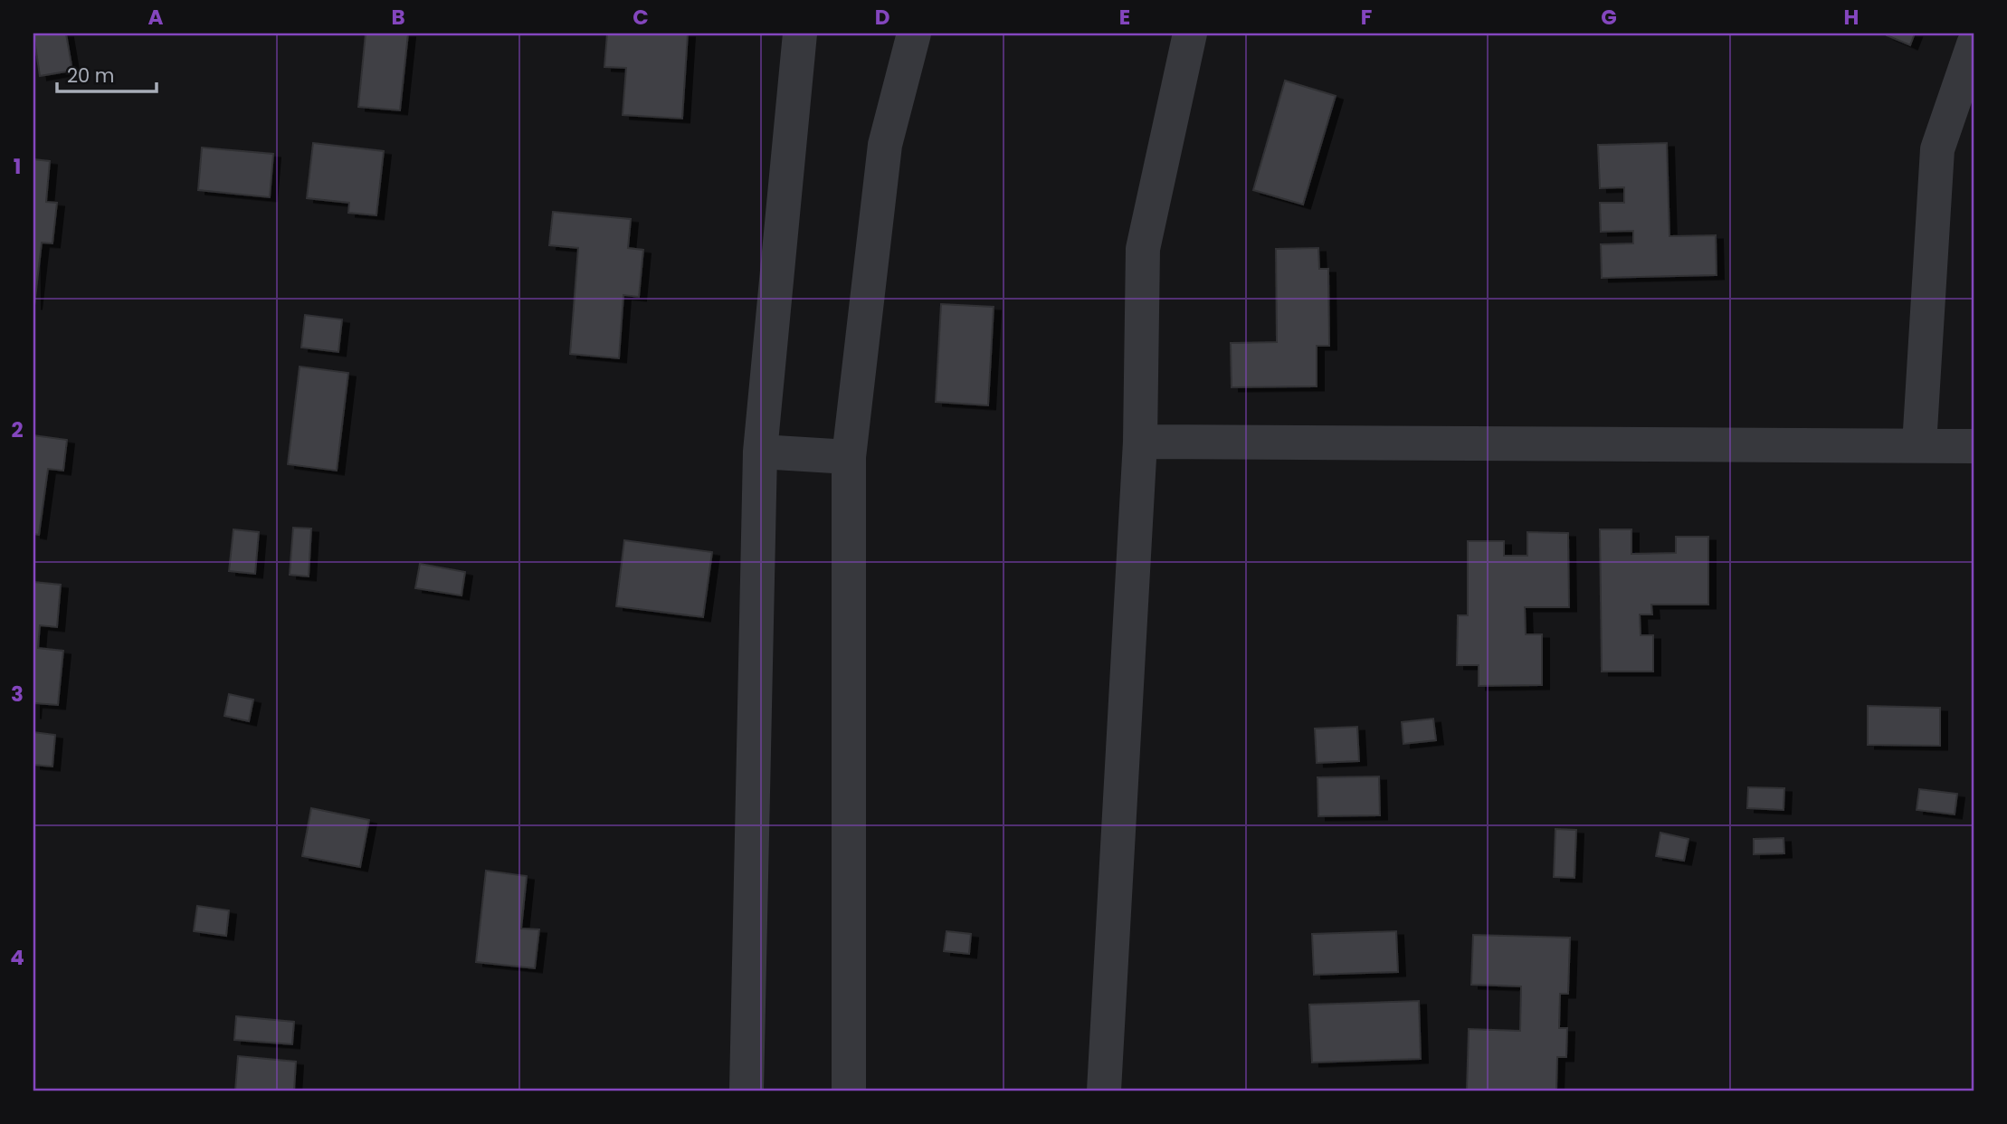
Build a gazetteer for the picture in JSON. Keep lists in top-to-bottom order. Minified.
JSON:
{"scale_bar":"20 m","grid":{"columns":["A","B","C","D","E","F","G","H"],"rows":["1","2","3","4"]}}
